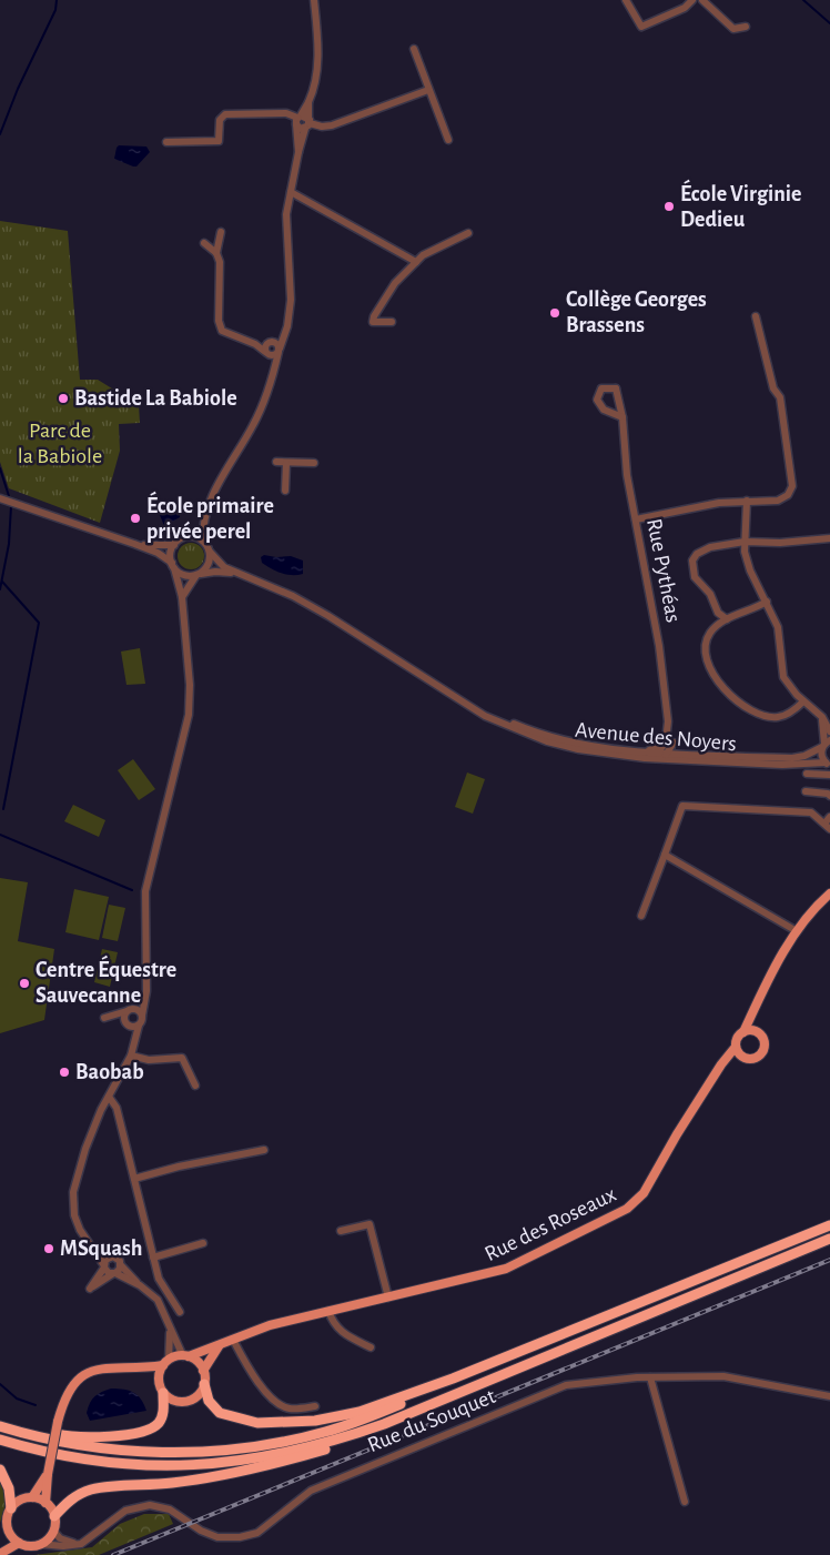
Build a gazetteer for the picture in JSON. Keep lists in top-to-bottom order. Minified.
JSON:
{"streets":{"main road":["Rue des Roseaux"],"street":["Rue Pythéas","Avenue des Noyers","Rue du Souquet"]},"parks":["Parc de la Babiole"],"places":["École Virginie Dedieu","Collège Georges Brassens","Bastide La Babiole","École primaire privée perel","Centre Équestre Sauvecanne","Baobab","MSquash"]}
